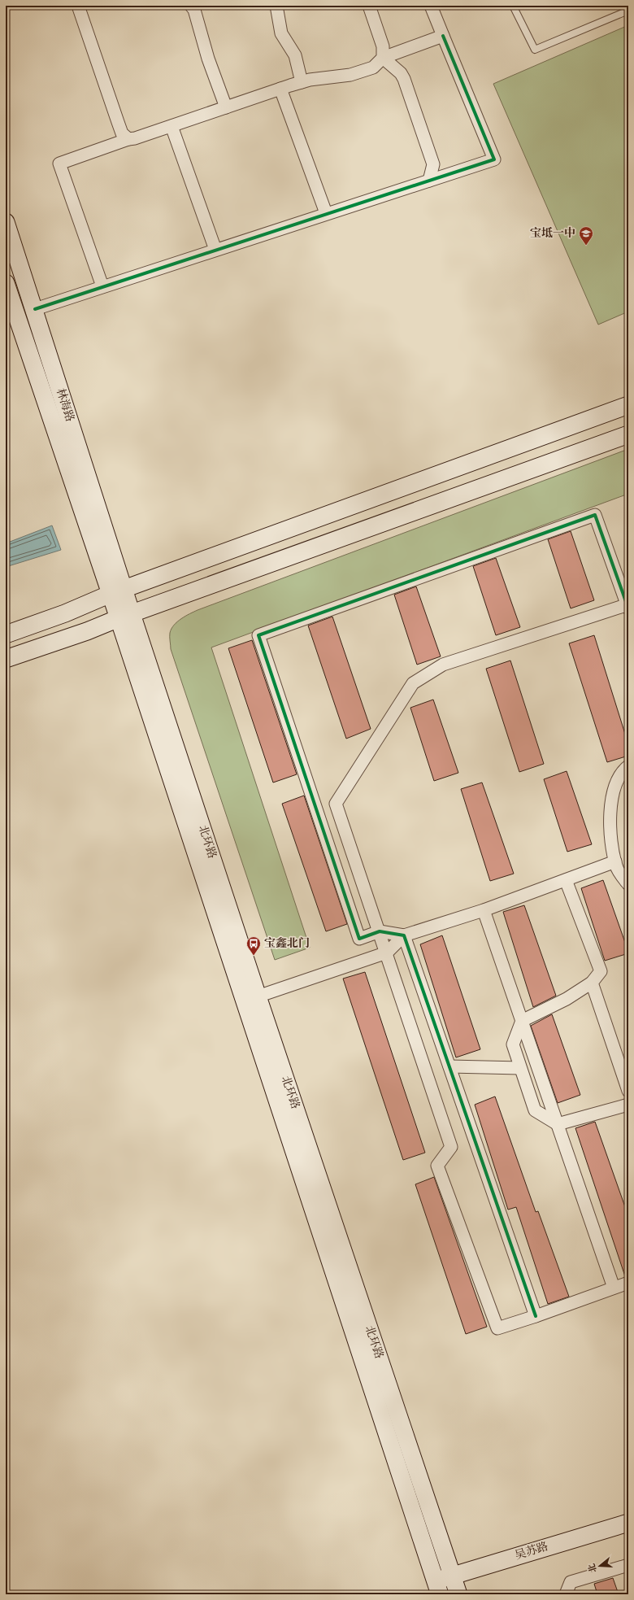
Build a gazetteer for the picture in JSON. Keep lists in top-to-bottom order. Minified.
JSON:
{"streets":{"main road":["林海路","北环路","吴苏路"]},"crossings":[["林海路","北环路"],["北环路","吴苏路"]],"places":{"school or university":["宝坻一中"],"bus stop":["宝鑫北门"]},"north":"left"}
